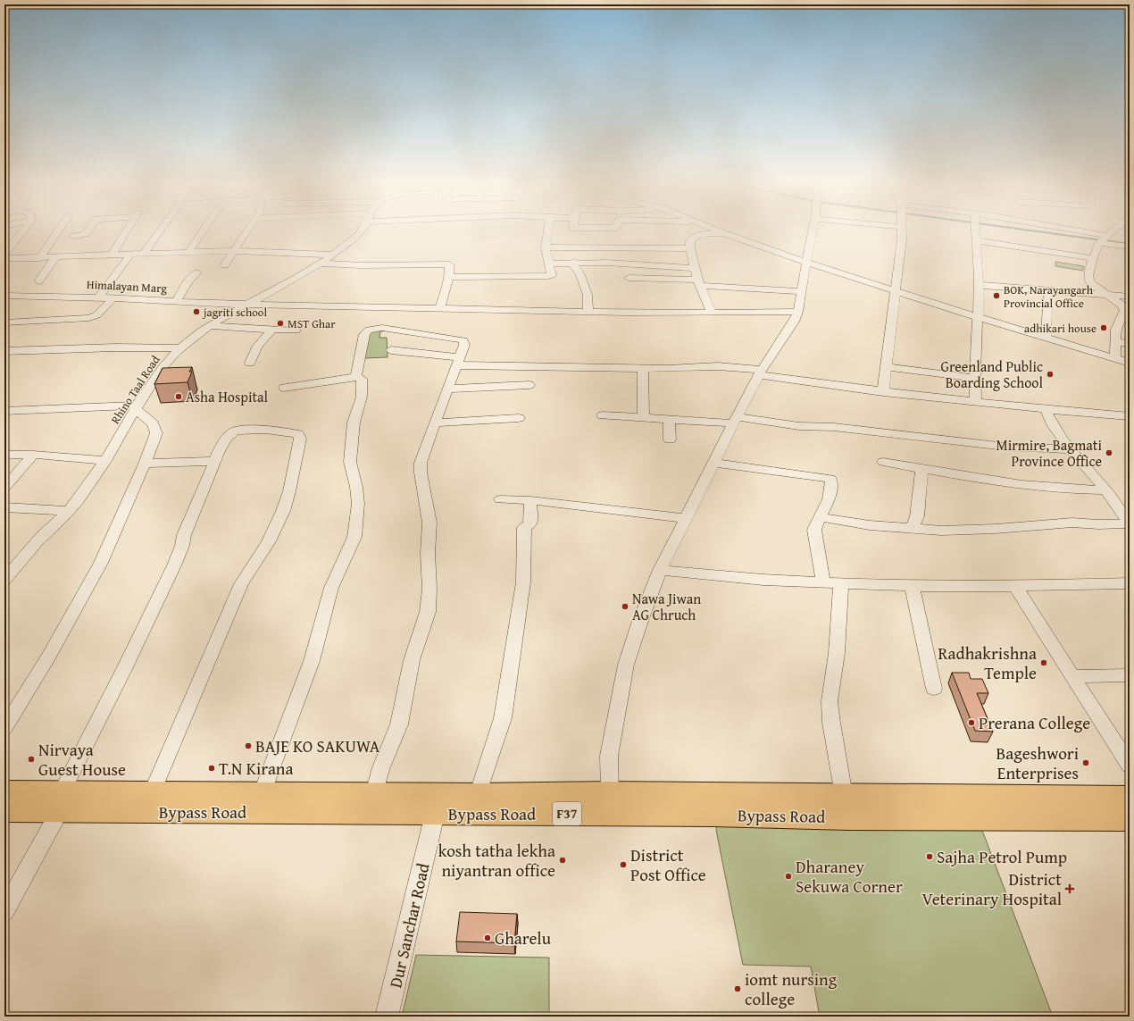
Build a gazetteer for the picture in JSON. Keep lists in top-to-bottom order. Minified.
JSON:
{"streets":{"highway":["Bypass Road","F37"],"street":["Himalayan Marg","Rhino Taal Road","Dur Sanchar Road"]},"crossings":[["Himalayan Marg","Rhino Taal Road"],["Bypass Road","Dur Sanchar Road"]],"places":{"other":["BOK, Narayangarh Provincial Office","jagriti school","MST Ghar","adhikari house","Greenland Public Boarding School","Asha Hospital","Mirmire, Bagmati Province Office","Nawa Jiwan AG Chruch","Radhakrishna Temple","Prerana College","BAJE KO SAKUWA","Nirvaya Guest House","Bageshwori Enterprises","T.N Kirana","Sajha Petrol Pump","kosh tatha lekha niyantran office","District Post Office","Dharaney Sekuwa Corner","Gharelu","iomt nursing college"],"health":["District Veterinary Hospital"]}}
